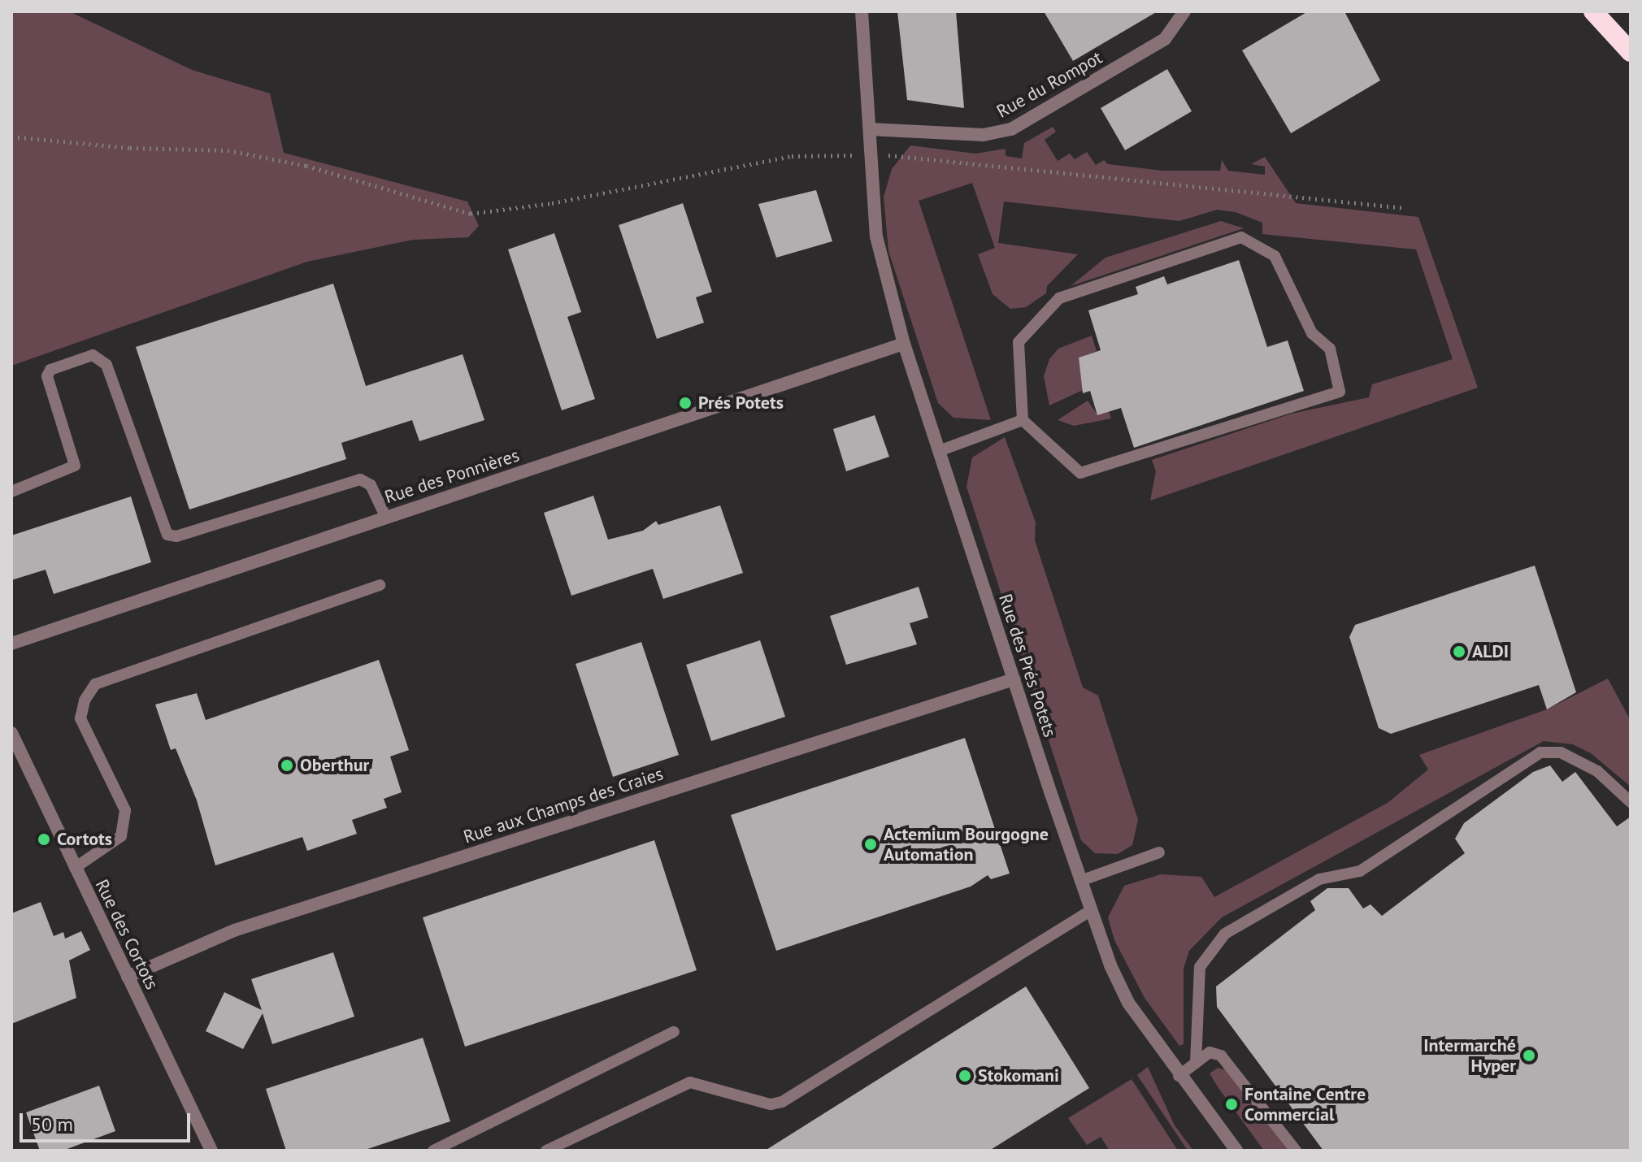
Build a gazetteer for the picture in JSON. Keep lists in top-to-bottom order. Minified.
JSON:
{"streets":{"street":["Rue du Rompot","Rue des Ponnières","Rue des Prés Potets","Rue aux Champs des Craies","Rue des Cortots"]},"crossings":[["Rue des Ponnières","Rue des Prés Potets"],["Rue des Prés Potets","Rue aux Champs des Craies"],["Rue aux Champs des Craies","Rue des Cortots"]],"places":["Prés Potets","ALDI","Oberthur","Cortots","Actemium Bourgogne Automation","Intermarché Hyper","Stokomani","Fontaine Centre Commercial"],"scale_bar":"50 m"}
